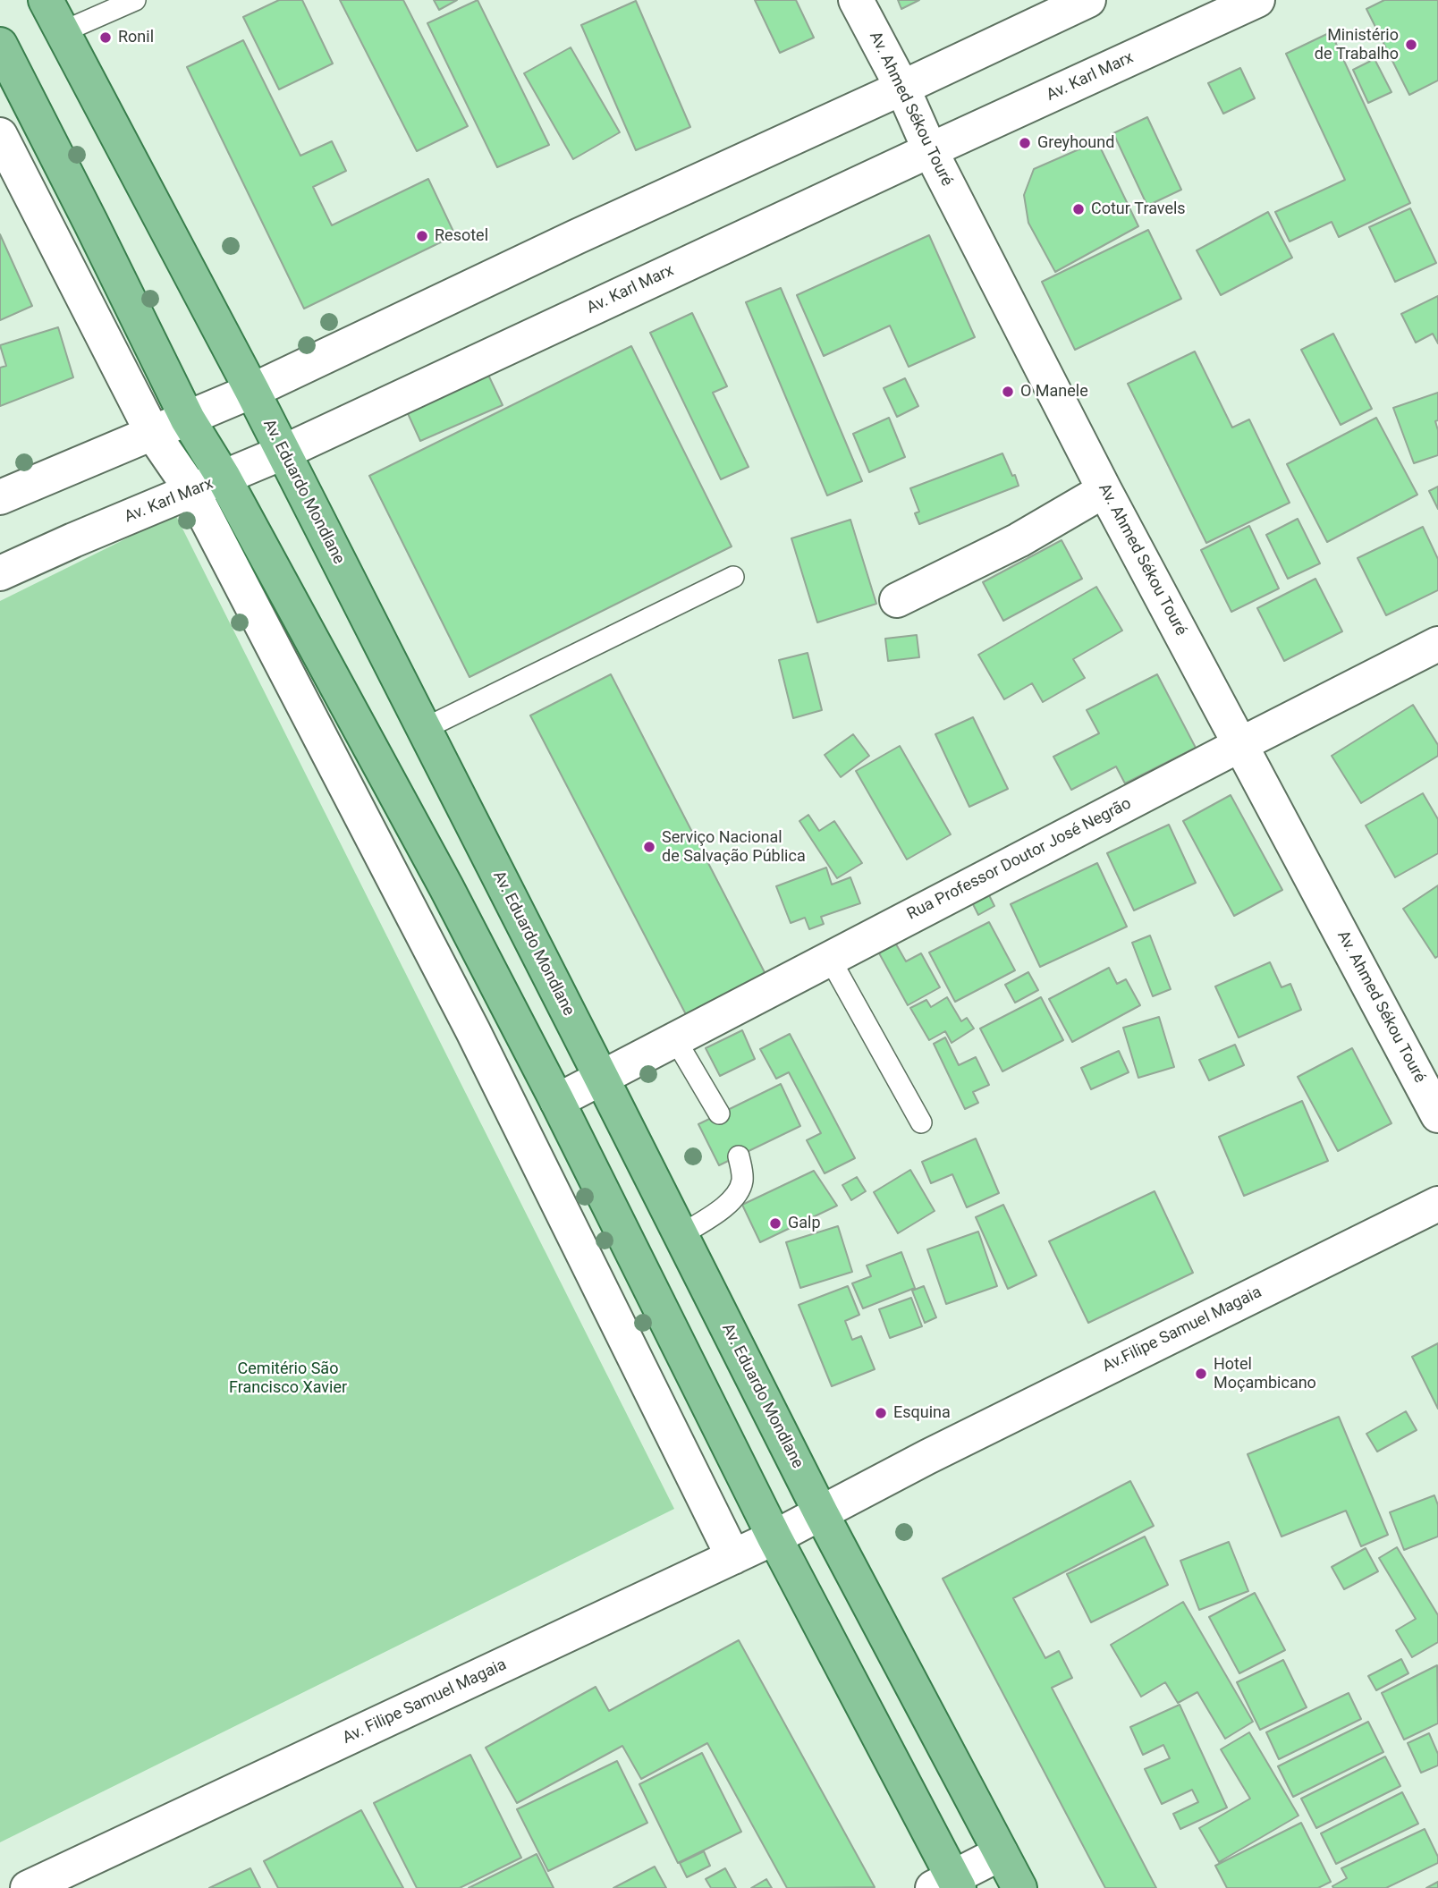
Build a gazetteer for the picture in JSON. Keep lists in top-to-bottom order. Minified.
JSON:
{"streets":{"main road":["Av. Eduardo Mondlane"],"street":["Av. Karl Marx","Av. Ahmed Sékou Touré","Rua Professor Doutor José Negrão","Av.Filipe Samuel Magaia","Av. Filipe Samuel Magaia"]},"crossings":[["Av. Karl Marx","Av. Ahmed Sékou Touré"],["Av. Karl Marx","Av. Eduardo Mondlane"],["Av. Ahmed Sékou Touré","Rua Professor Doutor José Negrão"],["Av. Eduardo Mondlane","Rua Professor Doutor José Negrão"],["Av. Eduardo Mondlane","Av.Filipe Samuel Magaia"],["Av. Eduardo Mondlane","Av. Filipe Samuel Magaia"],["Av.Filipe Samuel Magaia","Av. Filipe Samuel Magaia"]],"parks":["Cemitério São Francisco Xavier"],"places":["Ronil","Ministério de Trabalho","Greyhound","Cotur Travels","Resotel","O Manele","Serviço Nacional de Salvação Pública","Galp","Hotel Moçambicano","Esquina"]}
